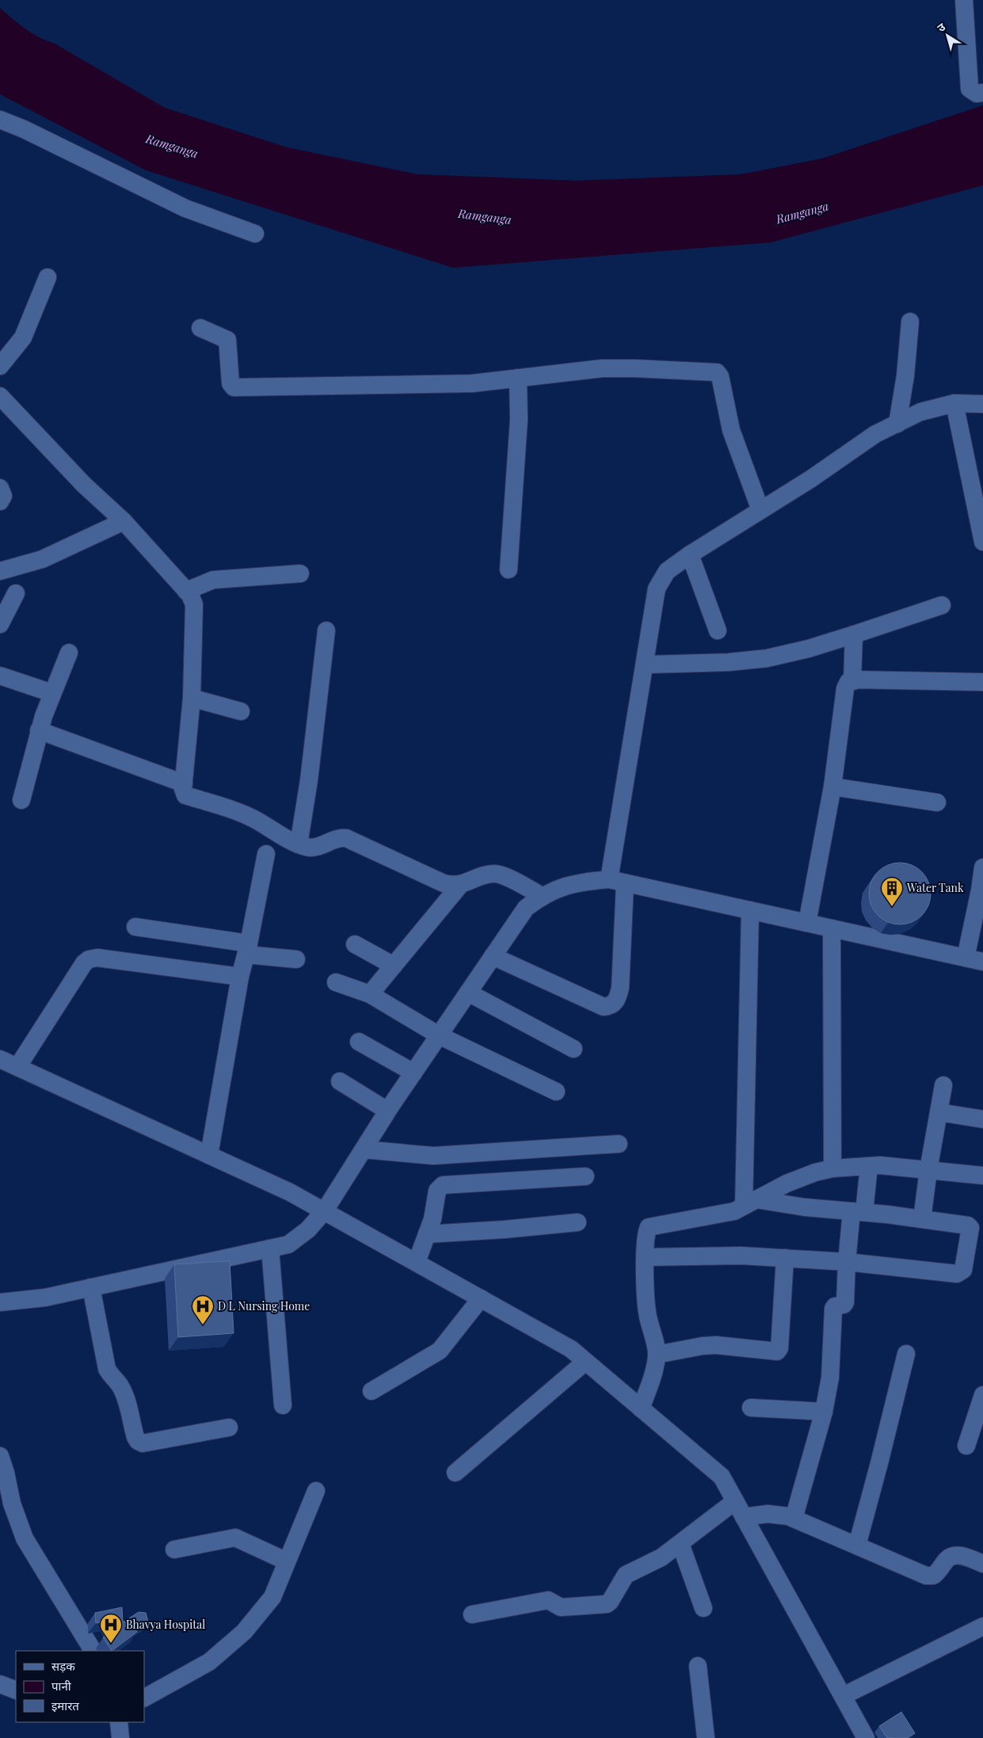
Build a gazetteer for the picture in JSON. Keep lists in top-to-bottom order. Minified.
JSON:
{"water":["Ramganga"],"places":{"building":["Water Tank"],"hospital":["D L Nursing Home","Bhavya Hospital"]},"legend":["सड़क","पानी","इमारत"],"north":"top left"}
